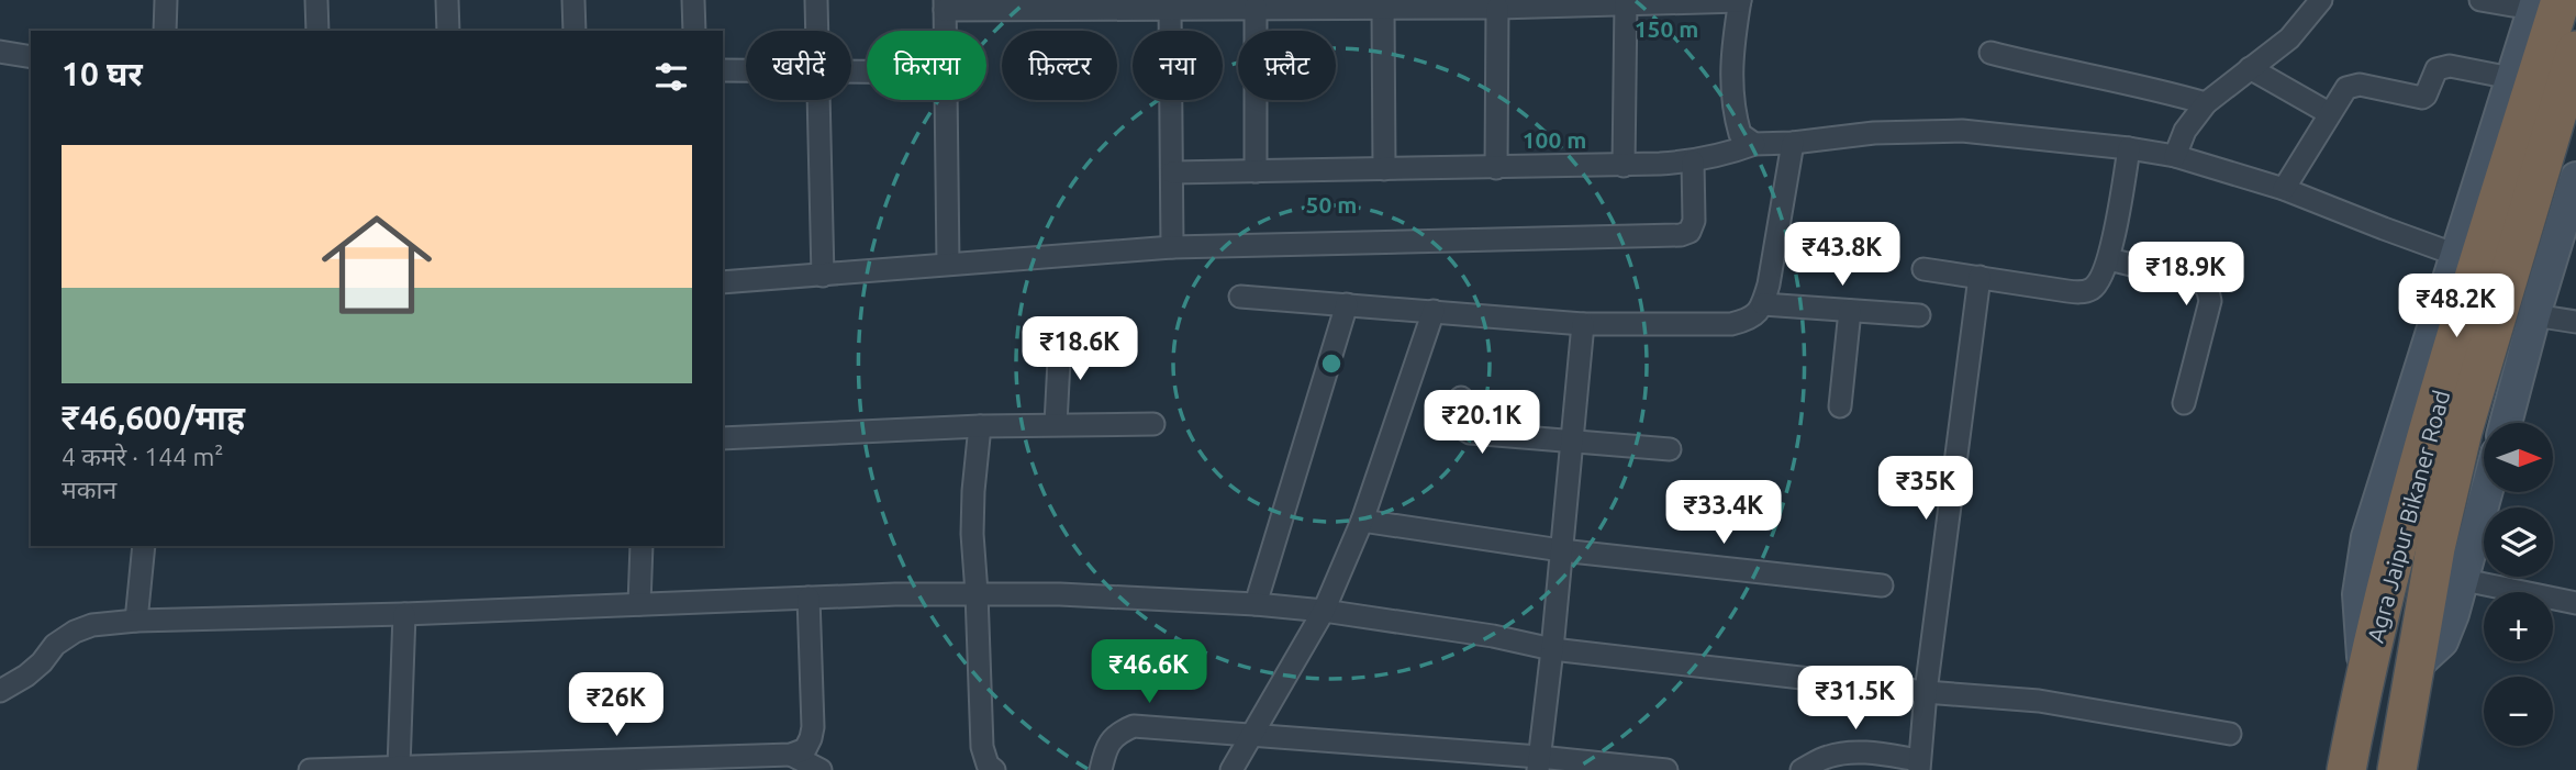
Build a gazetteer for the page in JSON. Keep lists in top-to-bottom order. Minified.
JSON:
{"streets":{"highway":["Agra Jaipur Bikaner Road"]},"north":"right","page":{"chip":["खरीदें","किराया","फ़िल्टर","नया","फ़्लैट"],"heading":"10 घर","list":[{"name":"₹46,600/माह","note":"4 कमरे · 144 m² · मकान"}],"price":["₹43.8K","₹18.9K","₹48.2K","₹18.6K","₹20.1K","₹35K","₹33.4K","₹46.6K","₹31.5K","₹26K"],"map_buttons":["+","−"]},"rings":["150 m","100 m","50 m"]}
